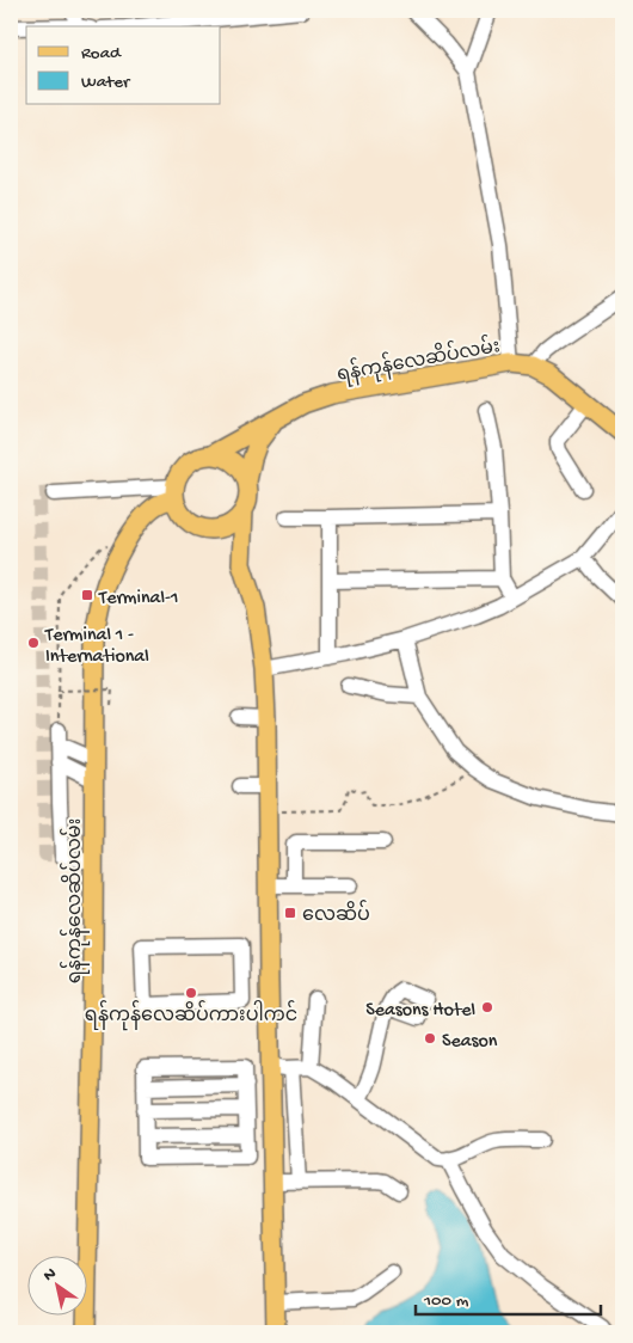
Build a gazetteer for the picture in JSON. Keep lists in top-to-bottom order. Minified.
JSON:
{"streets":{"main road":["ရန်ကုန်လေဆိပ်လမ်း"]},"places":{"transit":["Terminal-1","လေဆိပ်"],"other":["Terminal 1 - International","ရန်ကုန်လေဆိပ်ကားပါကင်","Seasons Hotel","Season"]},"legend":["Road","Water"],"scale_bar":"100 m","north":"top left"}
